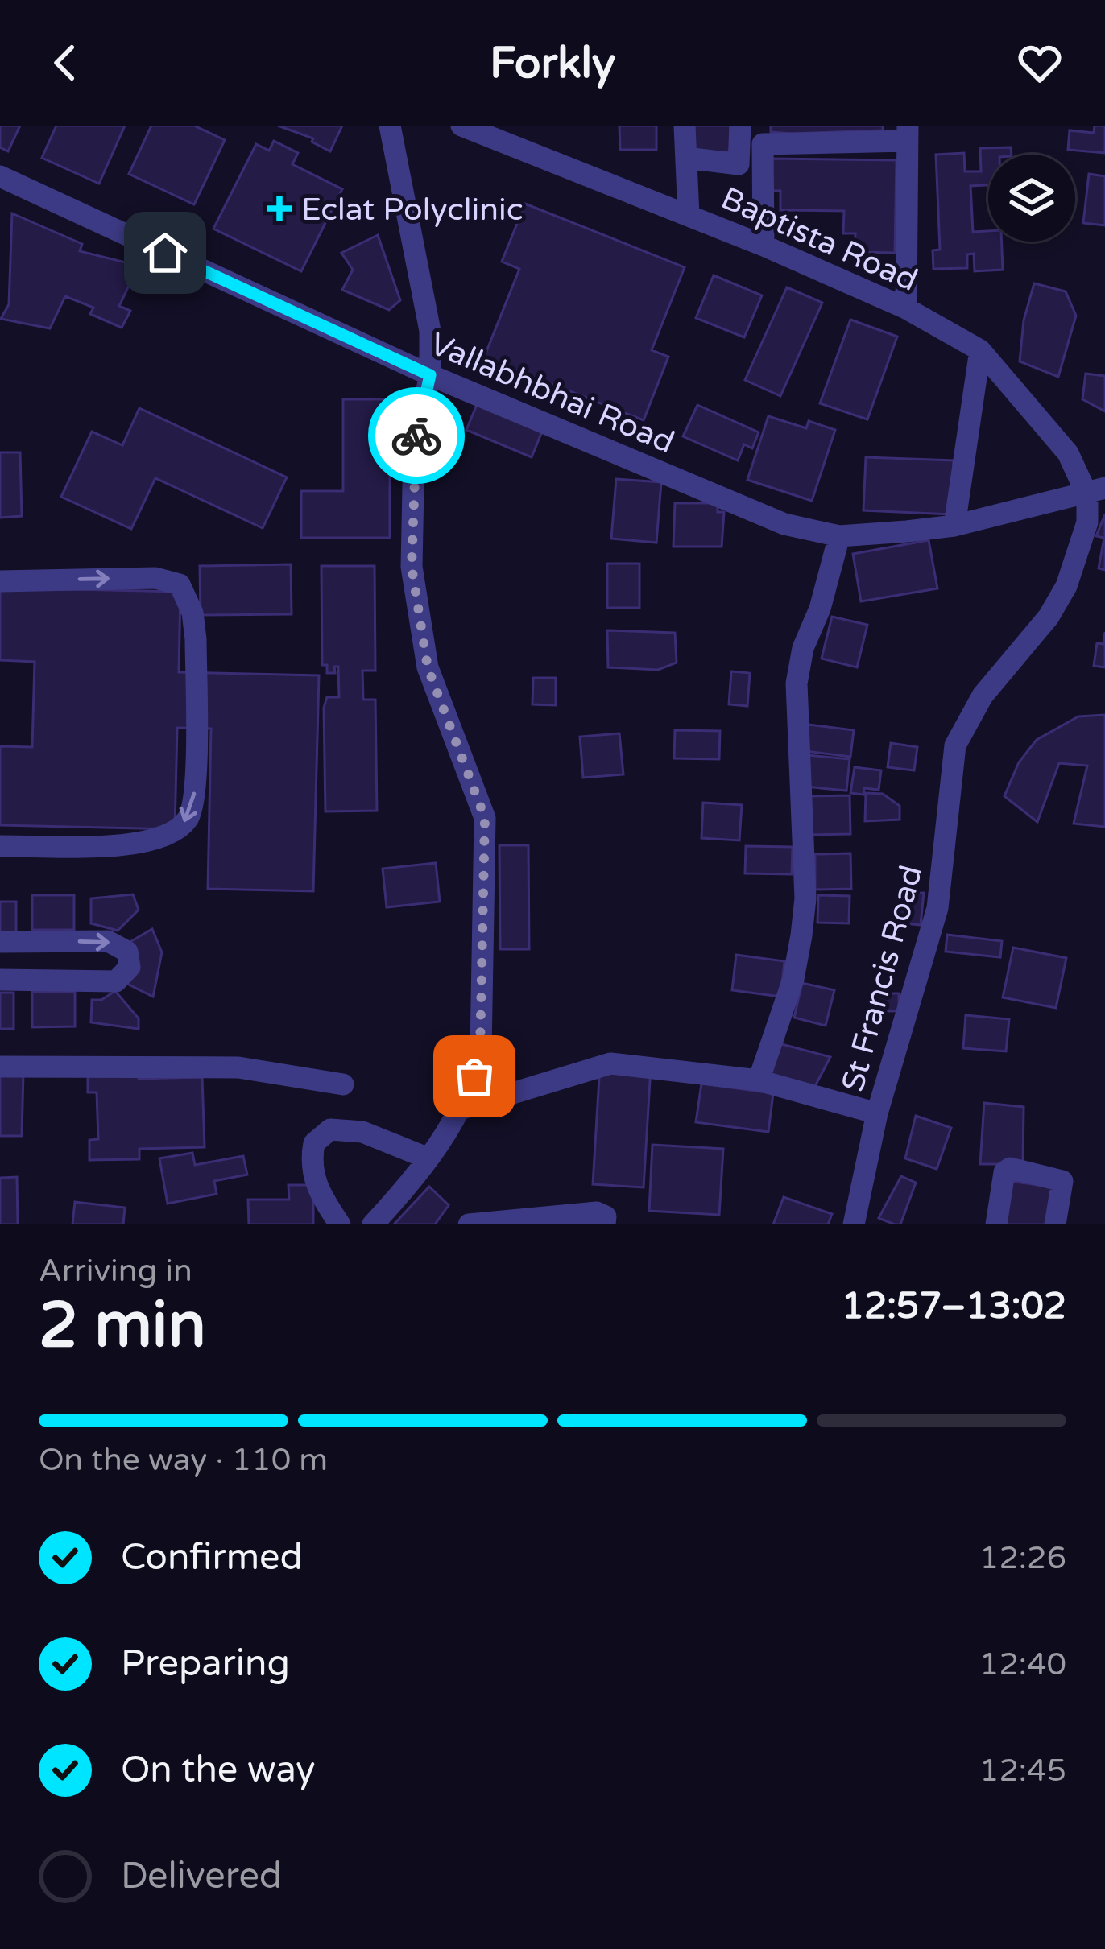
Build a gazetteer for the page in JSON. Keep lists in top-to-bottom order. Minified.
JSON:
{"streets":{"street":["Baptista Road","Vallabhbhai Road","St Francis Road"]},"crossings":[["Baptista Road","Vallabhbhai Road"],["Baptista Road","St Francis Road"],["Vallabhbhai Road","St Francis Road"]],"places":{"health":["Eclat Polyclinic"]},"page":{"header":"Forkly","heading":["2 min","Arriving in","12:57–13:02"],"bar":"On the way · 110 m","list":[["Confirmed","12:26"],["Preparing","12:40"],["On the way","12:45"],"Delivered"]}}
